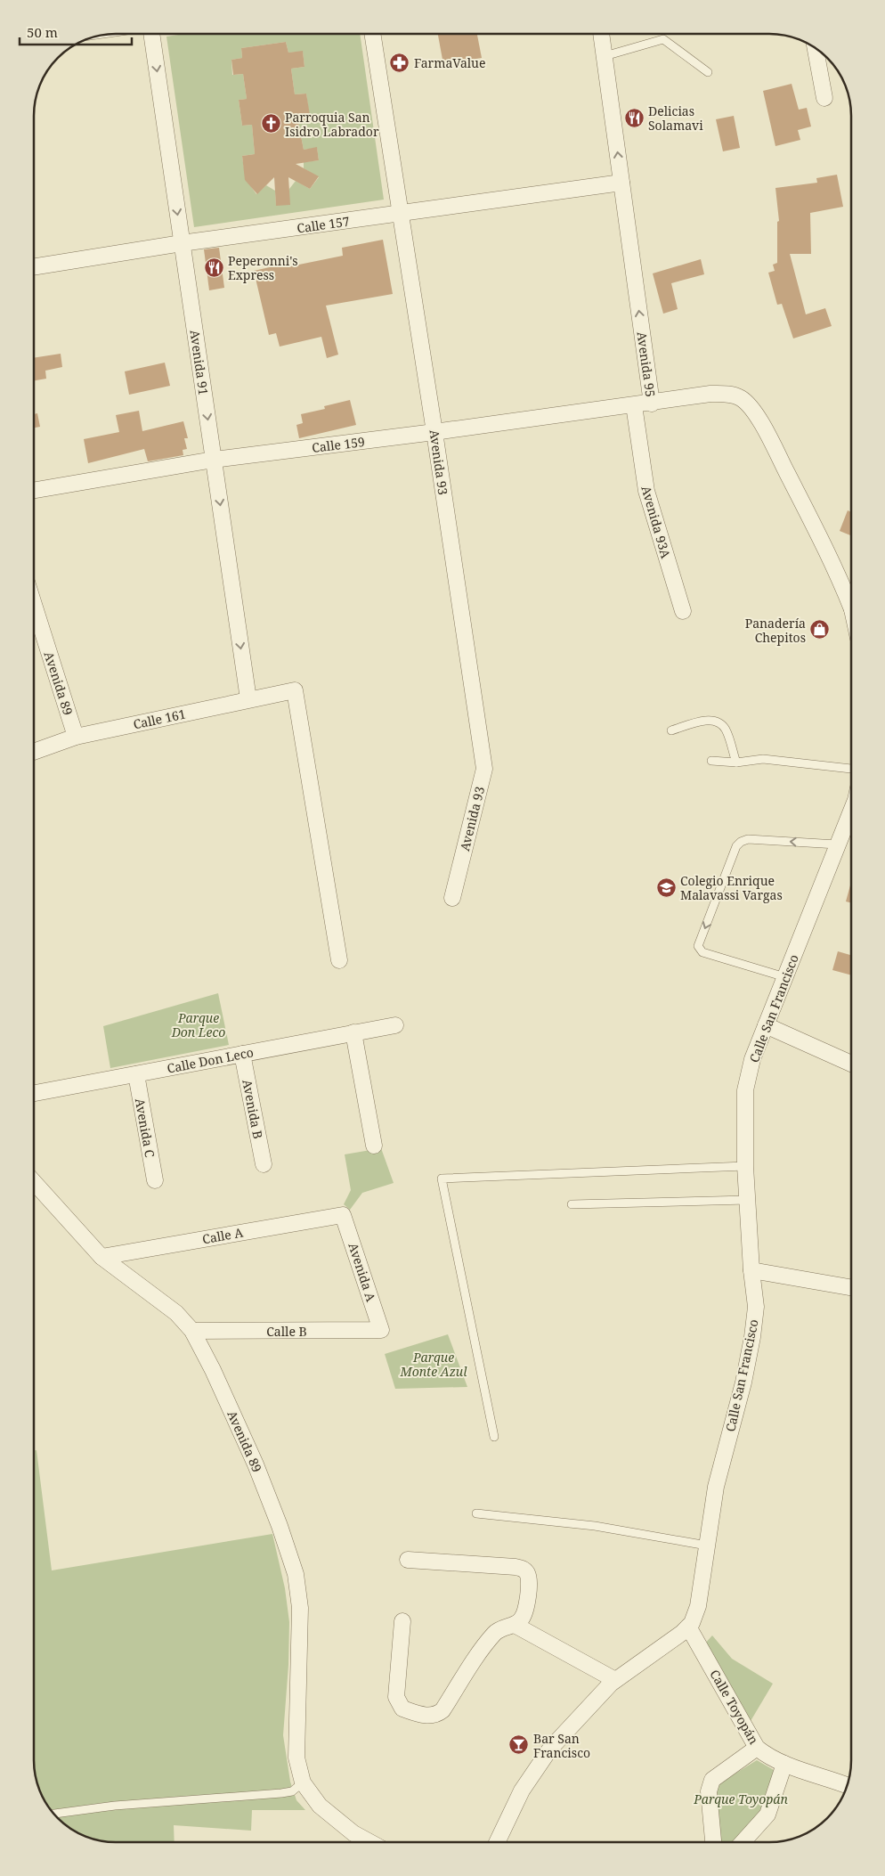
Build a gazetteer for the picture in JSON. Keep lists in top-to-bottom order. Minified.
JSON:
{"streets":{"street":["Calle 157","Avenida 91","Avenida 95","Calle 159","Avenida 93","Avenida 93A","Avenida 89","Calle 161","Calle San Francisco","Calle Don Leco","Avenida B","Avenida C","Calle A","Avenida A","Calle B","Calle Toyopán"]},"crossings":[["Calle 157","Avenida 91"],["Calle 157","Avenida 95"],["Calle 157","Avenida 93"],["Avenida 91","Calle 159"],["Avenida 91","Calle 161"],["Avenida 95","Calle 159"],["Calle 159","Avenida 93"],["Calle 159","Avenida 93A"],["Avenida 89","Calle 161"],["Avenida 89","Calle A"],["Avenida 89","Calle B"],["Calle San Francisco","Calle Toyopán"],["Calle Don Leco","Avenida B"],["Calle Don Leco","Avenida C"],["Calle A","Avenida A"],["Avenida A","Calle B"]],"one_way":["Avenida 91","Avenida 95"],"parks":["Parque Don Leco","Parque Monte Azul","Parque Toyopán"],"places":{"pharmacy":["FarmaValue"],"restaurant":["Delicias Solamavi","Peperonni's Express"],"church":["Parroquia San Isidro Labrador"],"shop":["Panadería Chepitos"],"school or university":["Colegio Enrique Malavassi Vargas"],"bar":["Bar San Francisco"]},"scale_bar":"50 m"}
